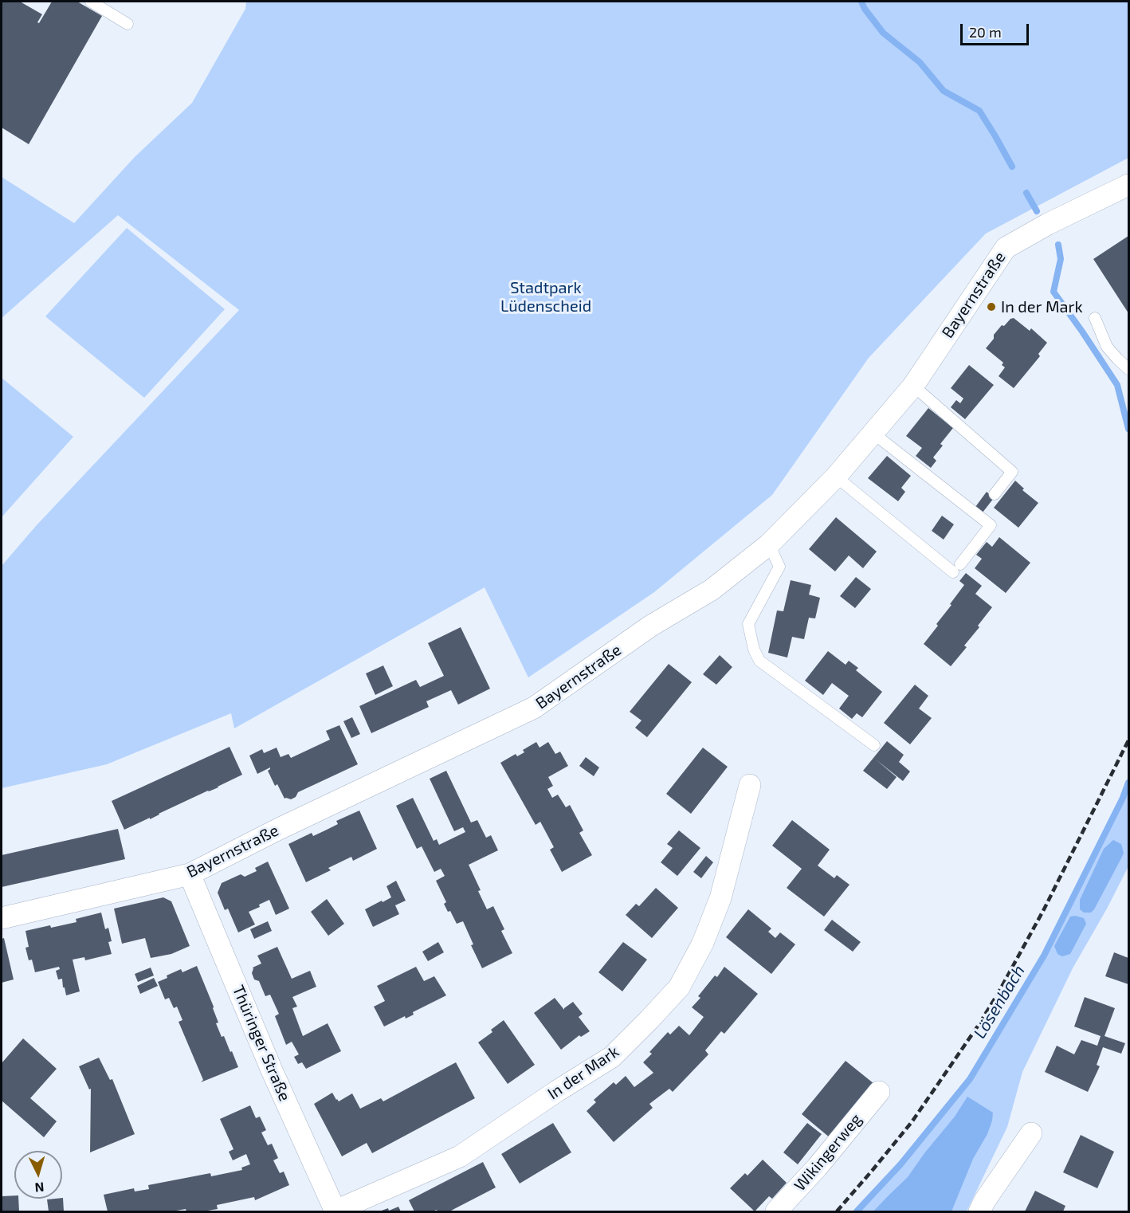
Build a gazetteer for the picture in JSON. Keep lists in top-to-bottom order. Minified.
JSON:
{"streets":{"street":["Bayernstraße","Thüringer Straße","In der Mark","Wikingerweg"]},"crossings":[["Bayernstraße","Thüringer Straße"],["Thüringer Straße","In der Mark"]],"water":["Lösenbach"],"parks":["Stadtpark Lüdenscheid"],"places":["In der Mark"],"scale_bar":"20 m","north":"bottom"}
